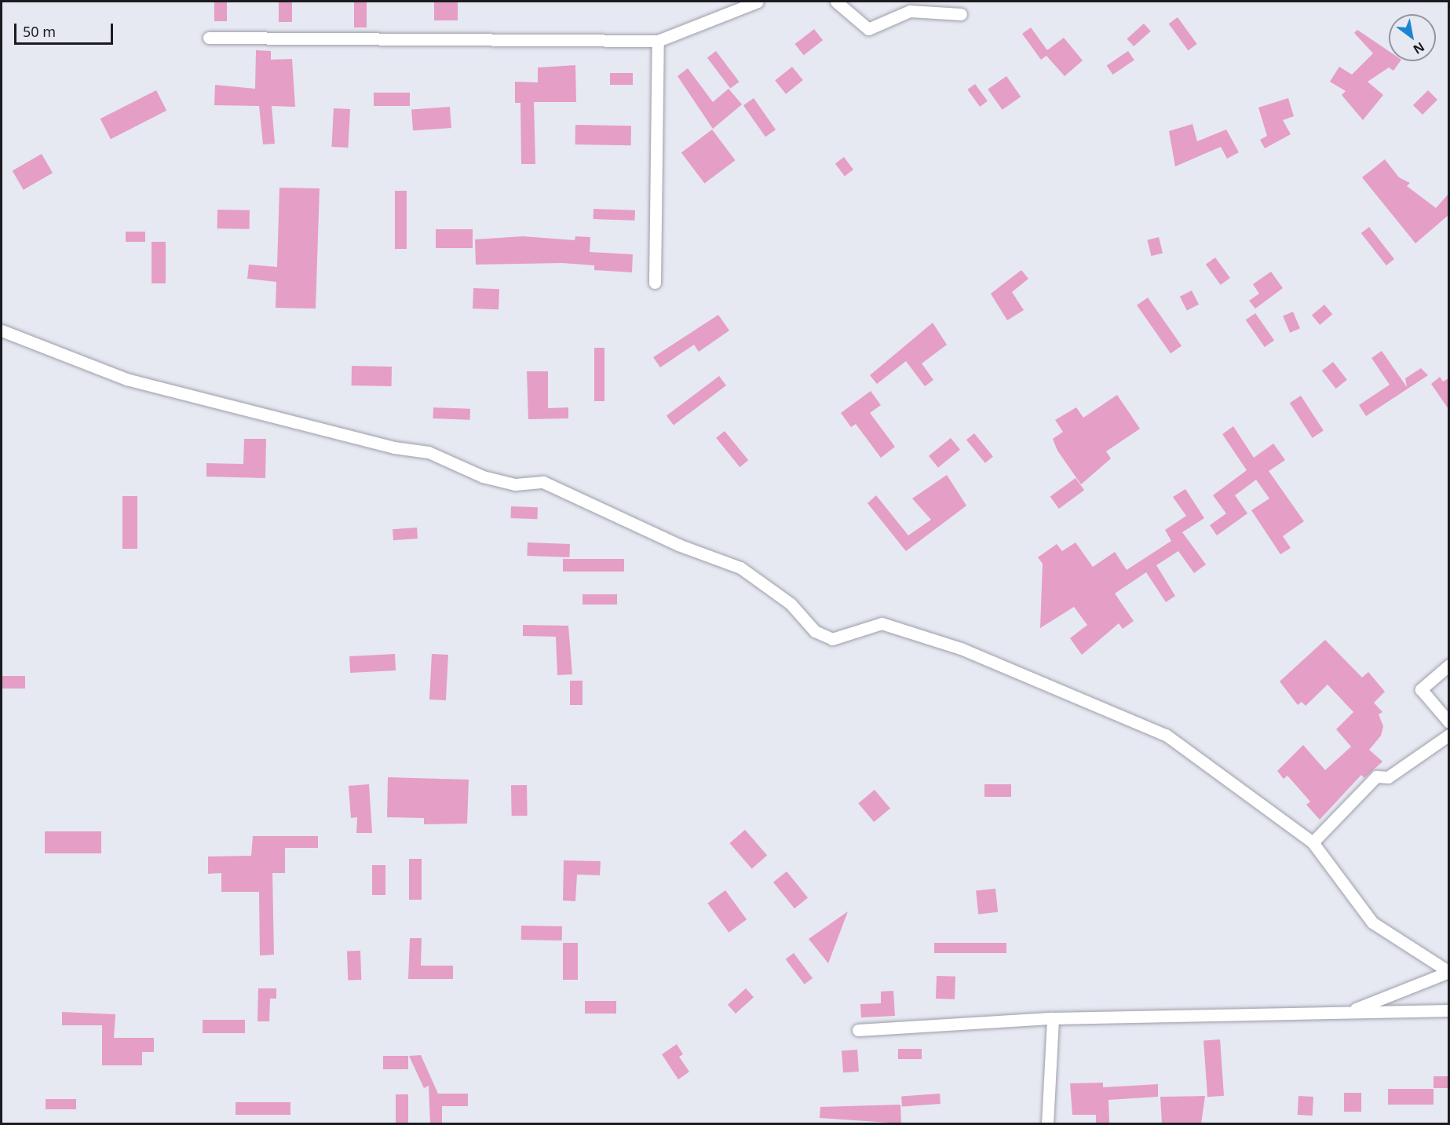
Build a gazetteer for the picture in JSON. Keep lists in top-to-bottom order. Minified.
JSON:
{"scale_bar":"50 m","north":"bottom right"}
